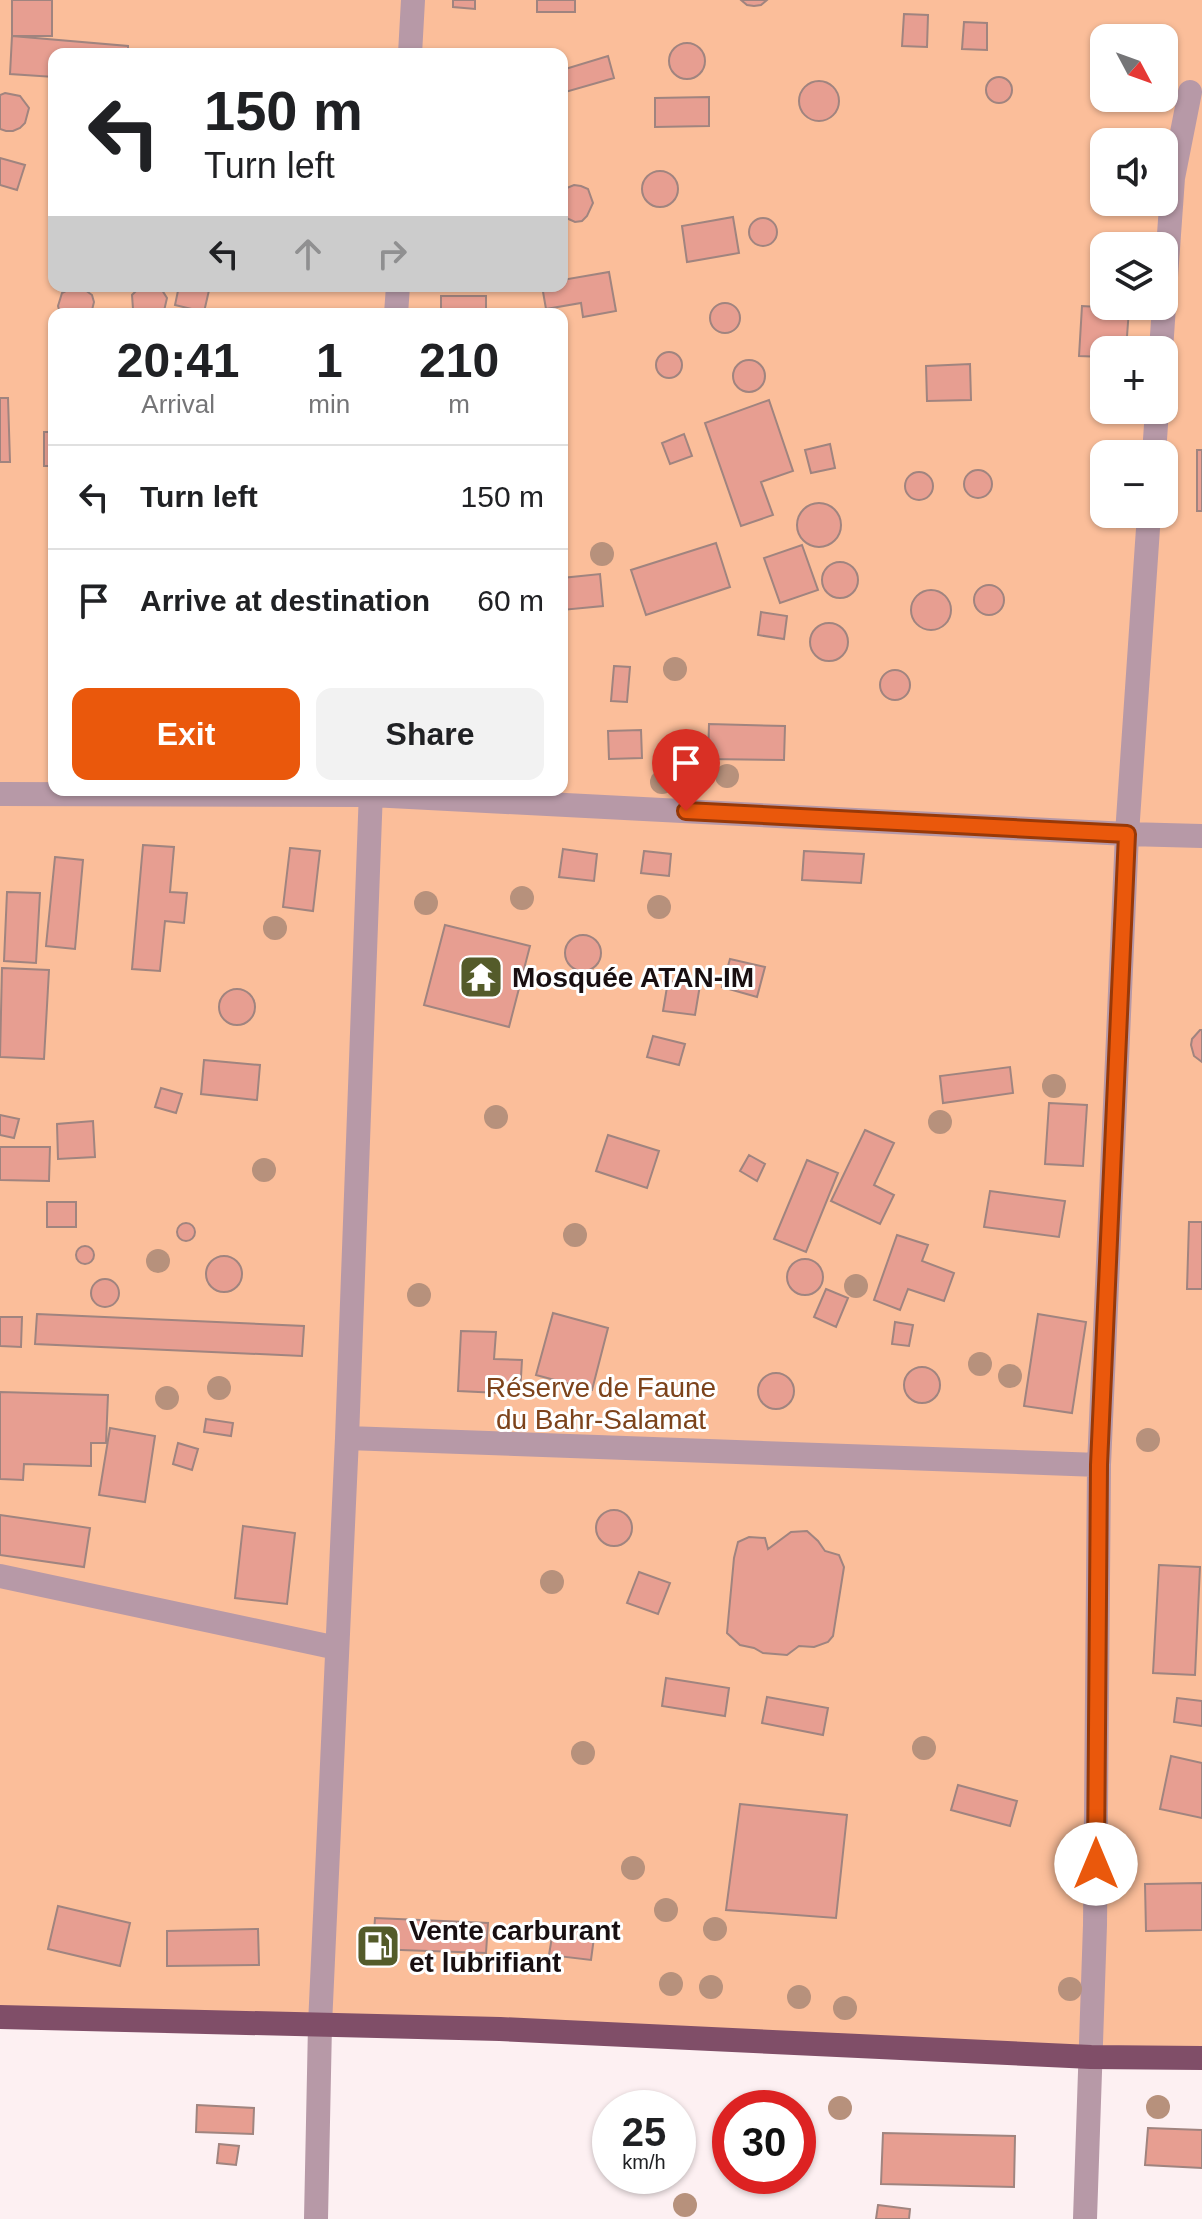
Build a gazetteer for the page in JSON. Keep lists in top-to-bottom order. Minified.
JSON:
{"parks":["Réserve de Faune du Bahr-Salamat"],"places":{"temple":["Mosquée ATAN-IM"],"fuel station":["Vente carburant et lubrifiant"]},"north":"bottom right","page":{"map_buttons":["+","−"],"turn":["150 m","Turn left"],"eta":["20:41","Arrival","1","min","210","m"],"list":[{"name":"Turn left","value":"150 m"},{"name":"Arrive at destination","value":"60 m"}],"buttons":["Exit","Share"],"speed":"25 km/h","limit":"30"}}
